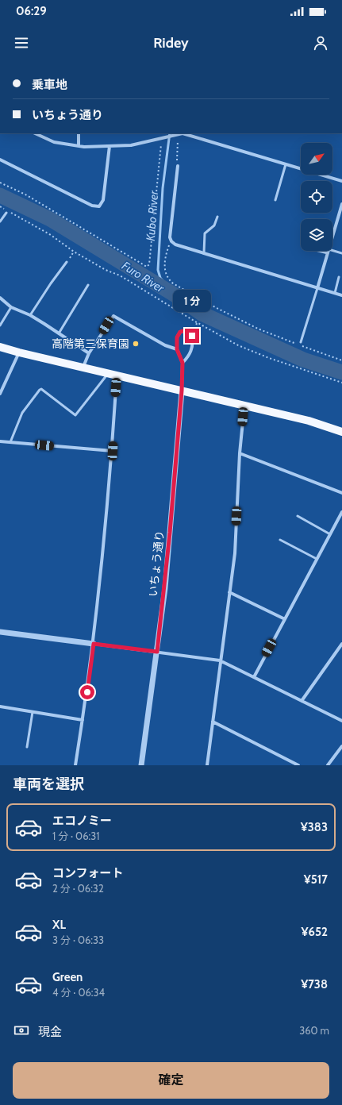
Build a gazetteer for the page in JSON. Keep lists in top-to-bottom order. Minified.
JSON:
{"streets":{"street":["いちょう通り"]},"water":["Kubo River","Furo River"],"places":["高階第三保育園"],"north":"top right","page":{"status":"06:29","header":"Ridey","banner":["乗車地","いちょう通り"],"bubble":"1 分","heading":"車両を選択","list":[{"name":"エコノミー","note":"1 分 · 06:31","value":"¥383"},{"name":"コンフォート","note":"2 分 · 06:32","value":"¥517"},{"name":"XL","note":"3 分 · 06:33","value":"¥652"},{"name":"Green","note":"4 分 · 06:34","value":"¥738"}],"pay":["現金","360 m"],"buttons":"確定"}}
